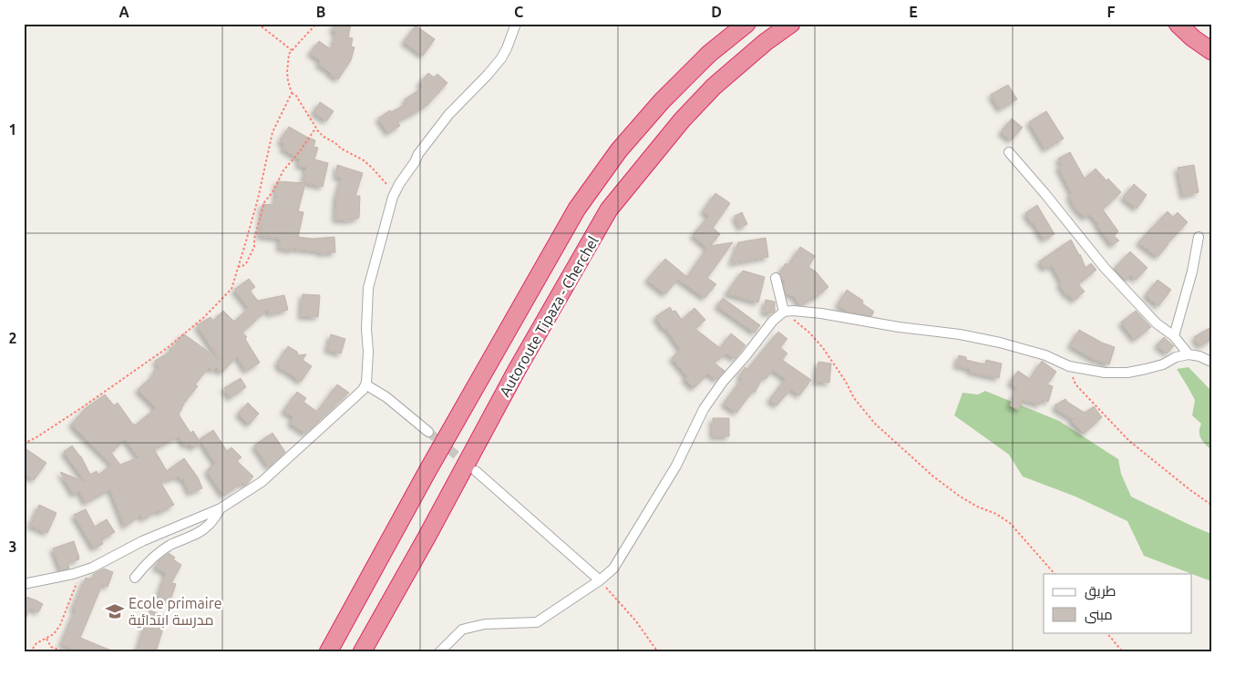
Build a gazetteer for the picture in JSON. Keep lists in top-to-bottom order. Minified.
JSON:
{"streets":{"highway":["Autoroute Tipaza - Cherchel"]},"places":{"school or university":["Ecole primaire مدرسة ابتدائية"]},"legend":["طريق","مبنى"],"grid":{"columns":["A","B","C","D","E","F"],"rows":["1","2","3"]}}
